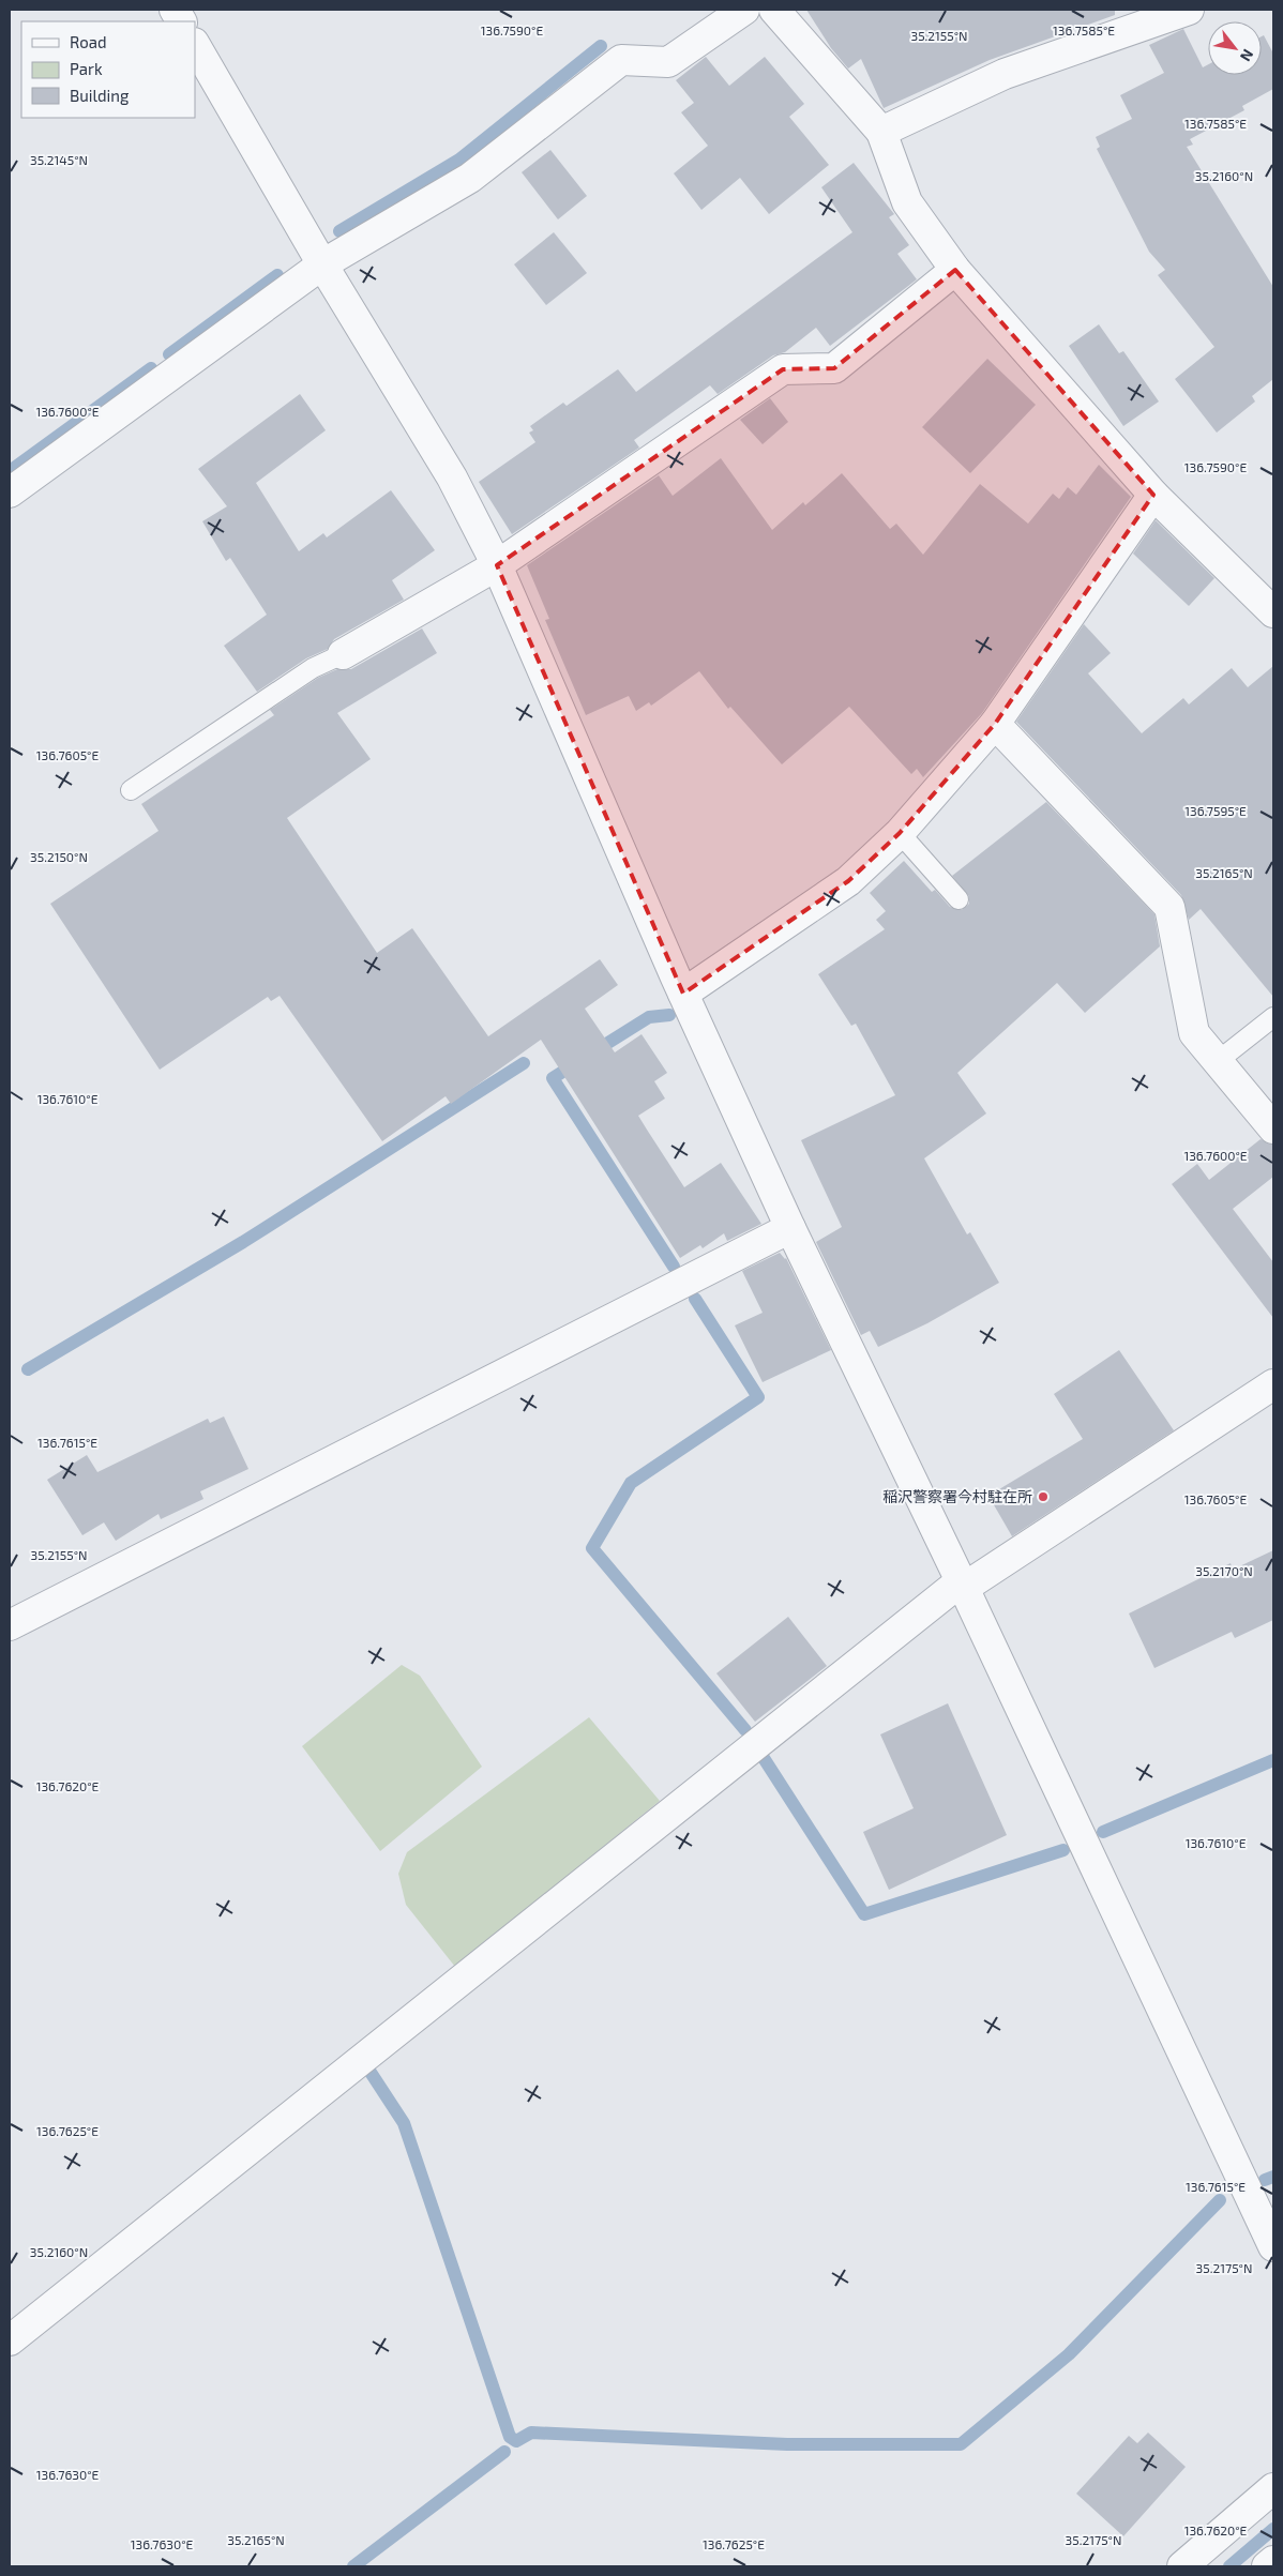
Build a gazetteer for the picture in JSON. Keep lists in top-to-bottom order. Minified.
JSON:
{"places":["稲沢警察署今村駐在所"],"legend":["Road","Park","Building"],"north":"bottom right","coordinates":["136.7590°E","136.7585°E","35.2155°N","35.2145°N","35.2160°N","136.7600°E","136.7605°E","136.7595°E","35.2150°N","35.2165°N","136.7610°E","136.7615°E","35.2170°N","136.7620°E","136.7625°E","35.2175°N","136.7630°E"]}
